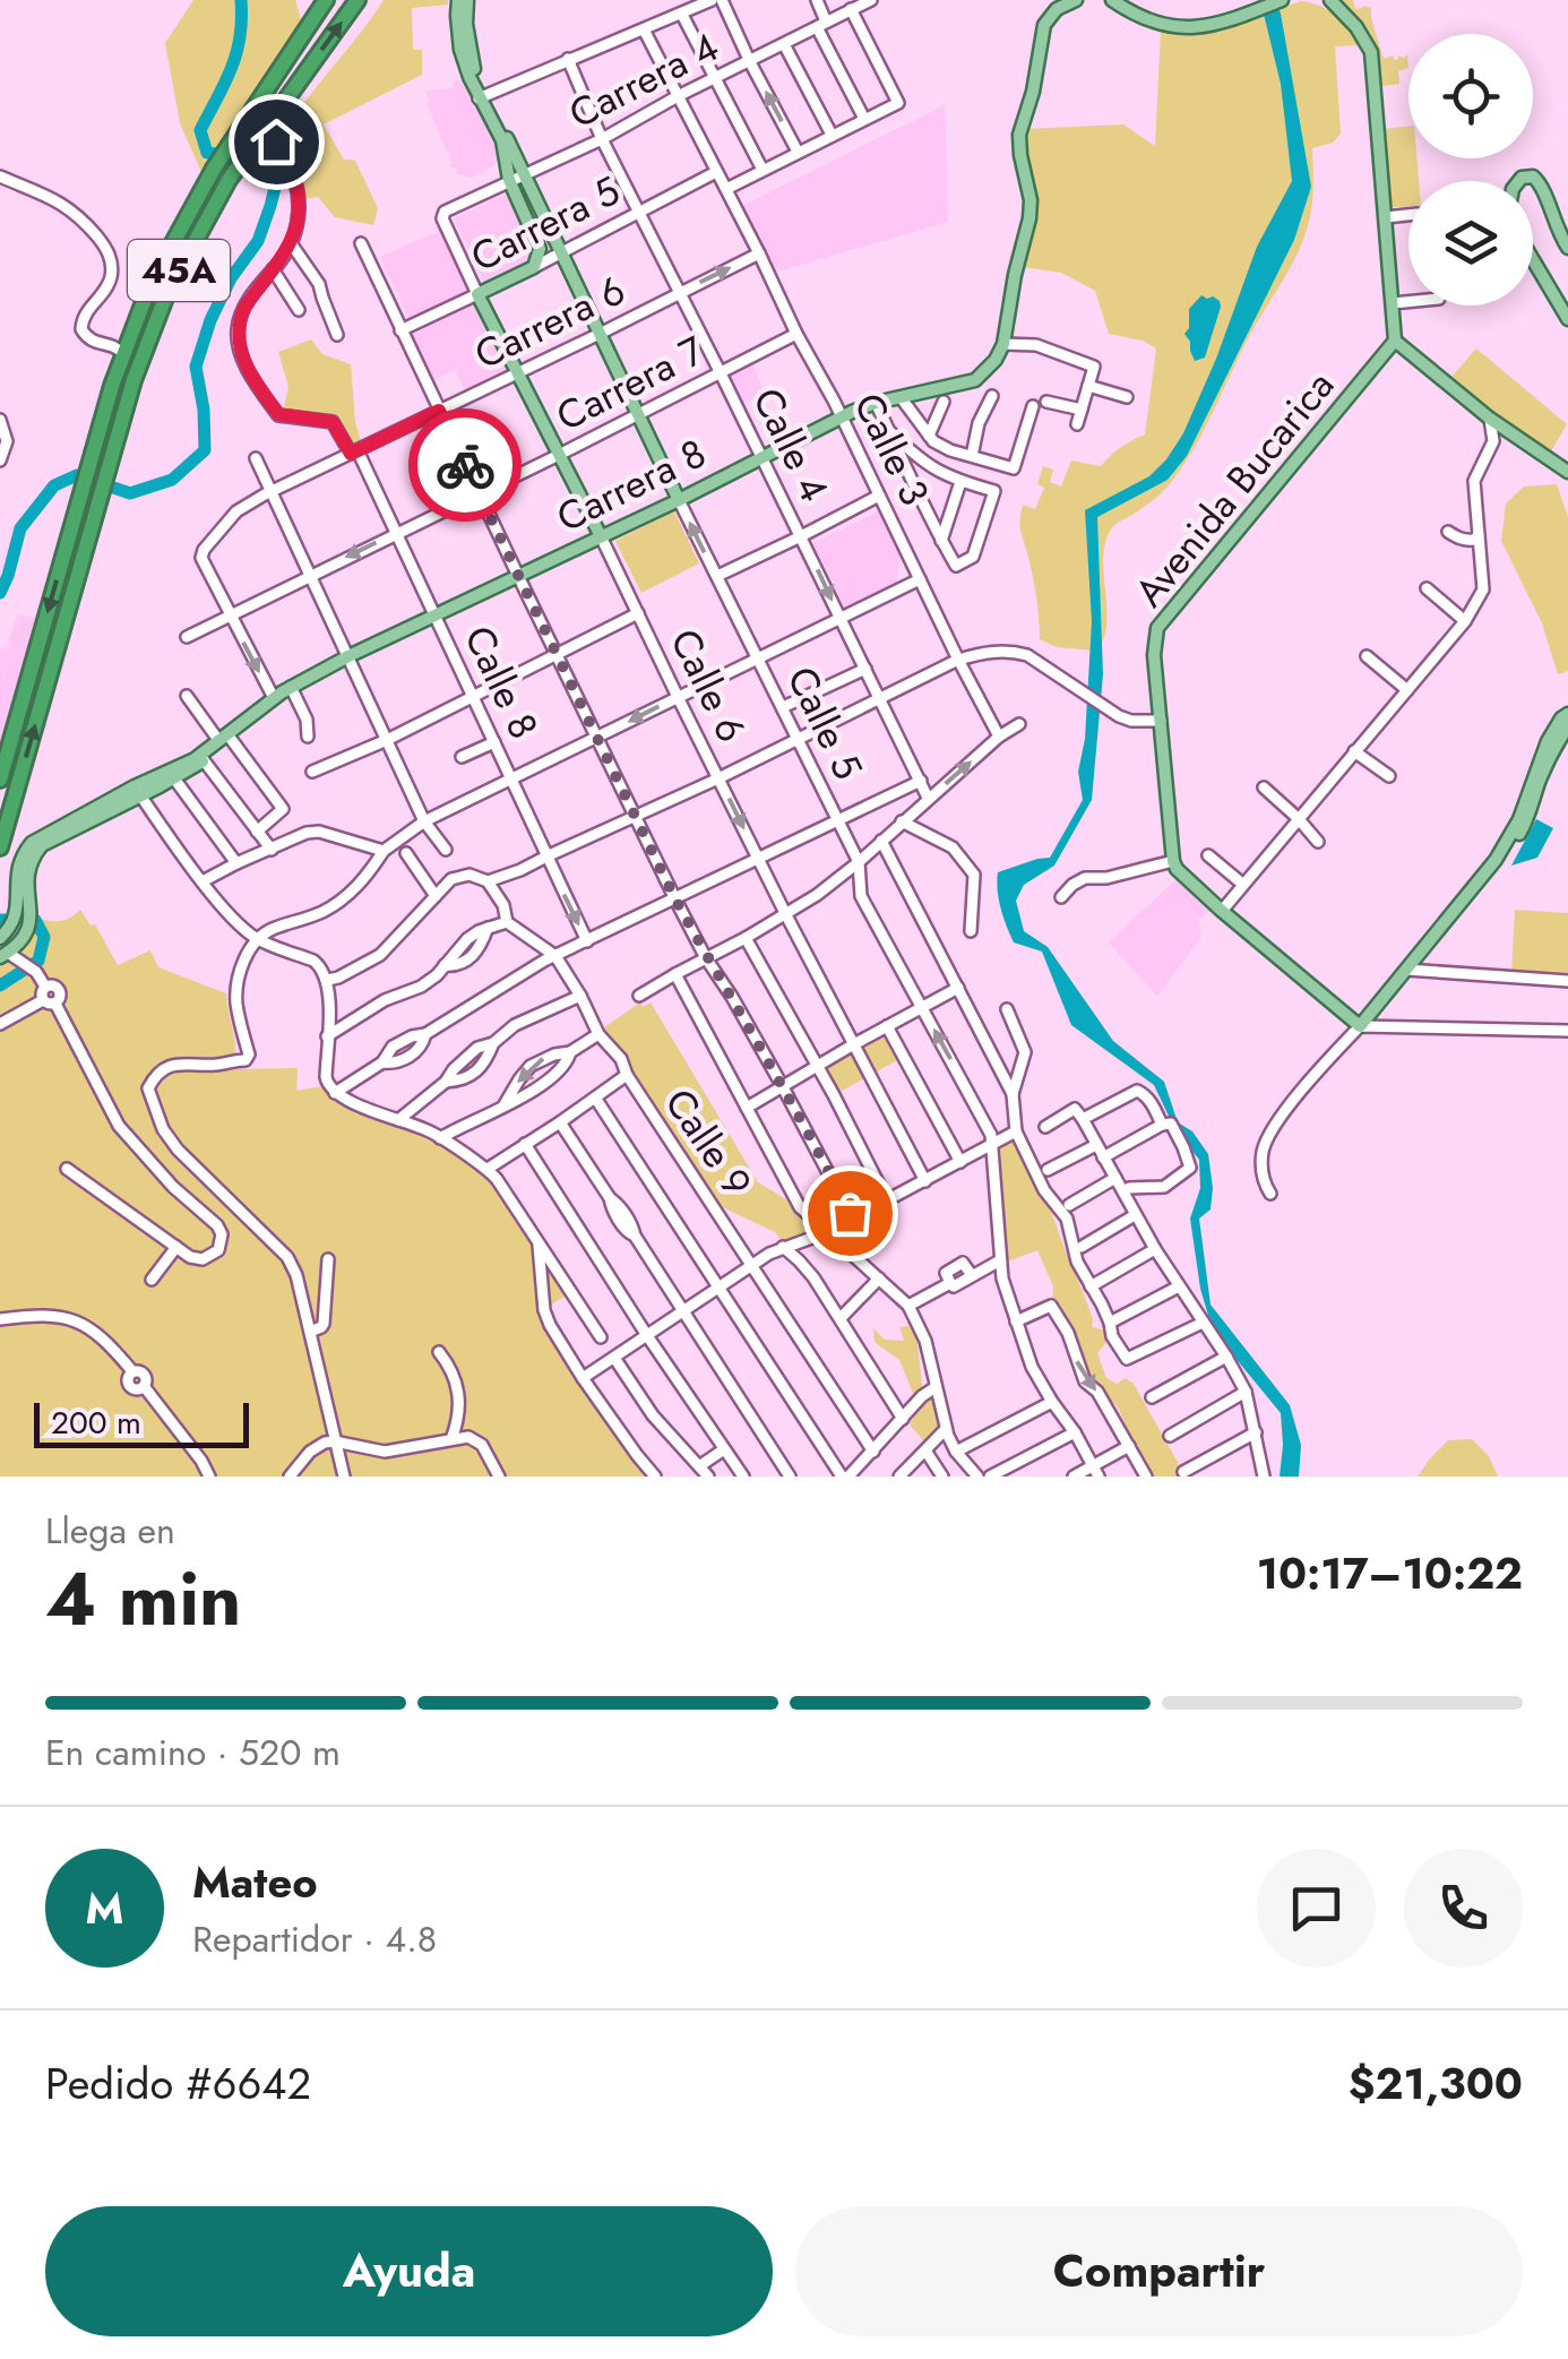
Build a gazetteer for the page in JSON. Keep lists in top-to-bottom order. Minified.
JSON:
{"streets":{"highway":["45A"],"main road":["Carrera 5","Carrera 8","Avenida Bucarica","Calle 6","Calle 5"],"street":["Carrera 4","Carrera 6","Carrera 7","Calle 4","Calle 3","Calle 8","Calle 9"]},"crossings":[["Carrera 4","Calle 4"],["Carrera 4","Calle 3"],["Carrera 4","Calle 6"],["Carrera 4","Calle 5"],["Carrera 5","Calle 4"],["Carrera 5","Calle 3"],["Carrera 5","Calle 6"],["Carrera 5","Calle 5"],["Carrera 6","Carrera 7"],["Carrera 6","Calle 4"],["Carrera 6","Calle 3"],["Carrera 6","Calle 8"],["Carrera 6","Calle 6"],["Carrera 6","Calle 5"],["Carrera 7","Calle 4"],["Carrera 7","Calle 3"],["Carrera 7","Calle 8"],["Carrera 7","Calle 6"],["Carrera 7","Calle 5"],["Calle 4","Carrera 8"],["Calle 3","Carrera 8"],["Carrera 8","Calle 8"],["Carrera 8","Calle 6"],["Carrera 8","Calle 5"]],"scale_bar":"200 m","page":{"scale":"200 m","heading":["4 min","Llega en","10:17–10:22"],"panel":["Mateo","Repartidor · 4.8","Pedido #6642","$21,300"],"bar":"En camino · 520 m","round":"M","buttons":["Ayuda","Compartir"]}}
